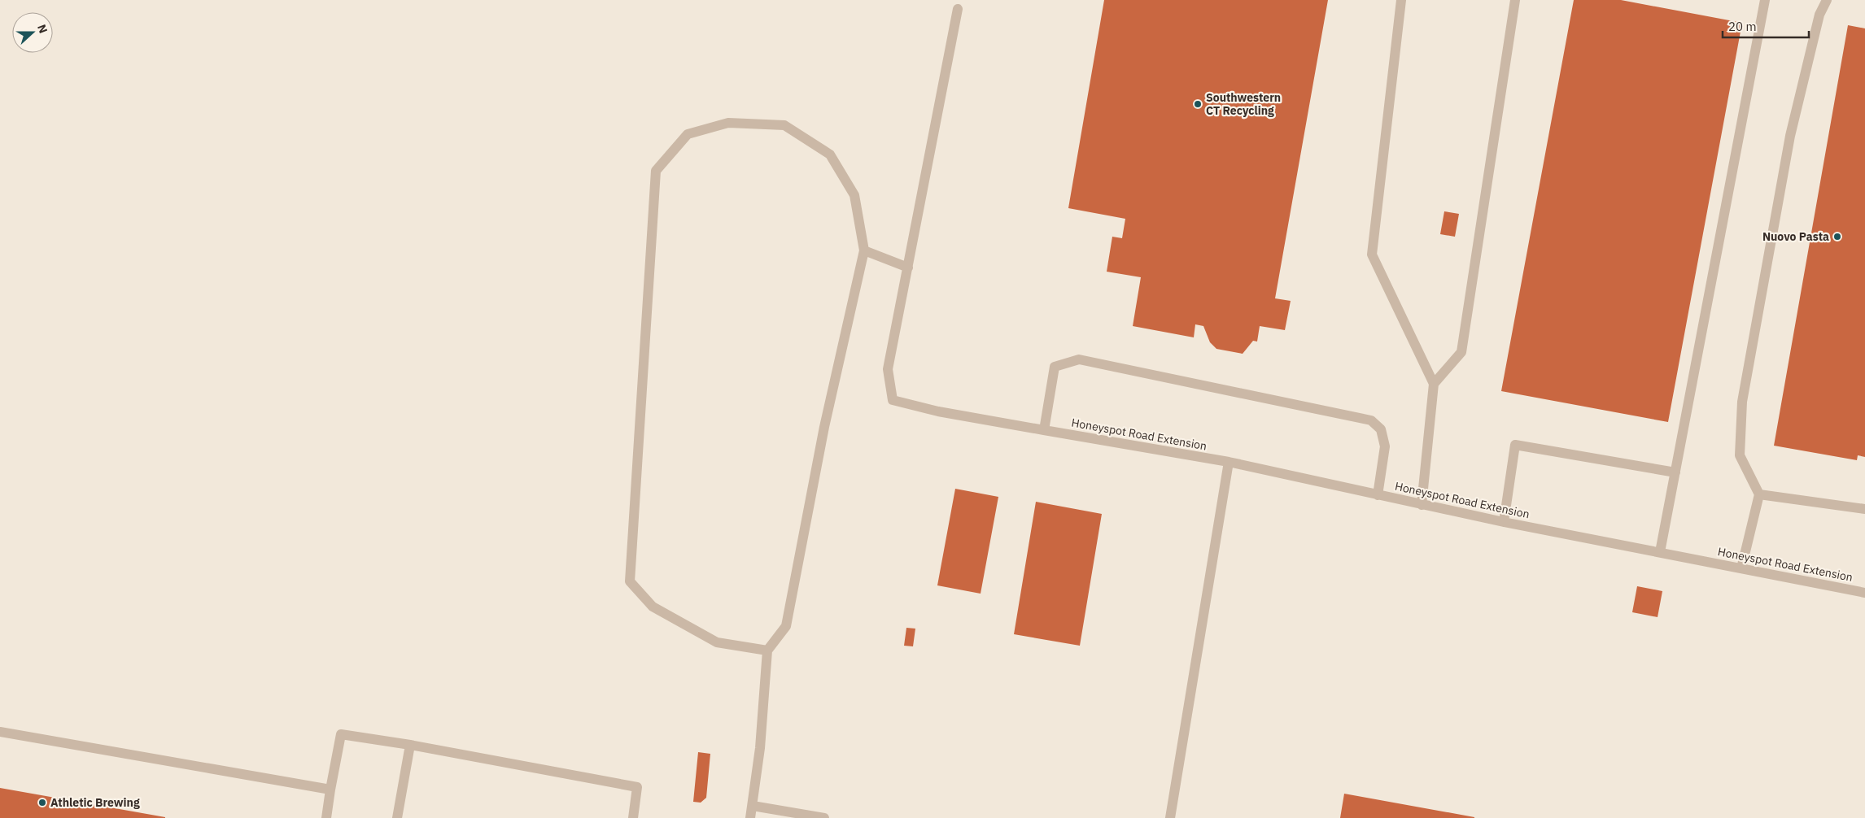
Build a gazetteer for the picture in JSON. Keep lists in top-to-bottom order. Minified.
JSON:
{"streets":{"street":["Honeyspot Road Extension"]},"places":["Southwestern CT Recycling","Nuovo Pasta","Athletic Brewing"],"scale_bar":"20 m","north":"right"}
